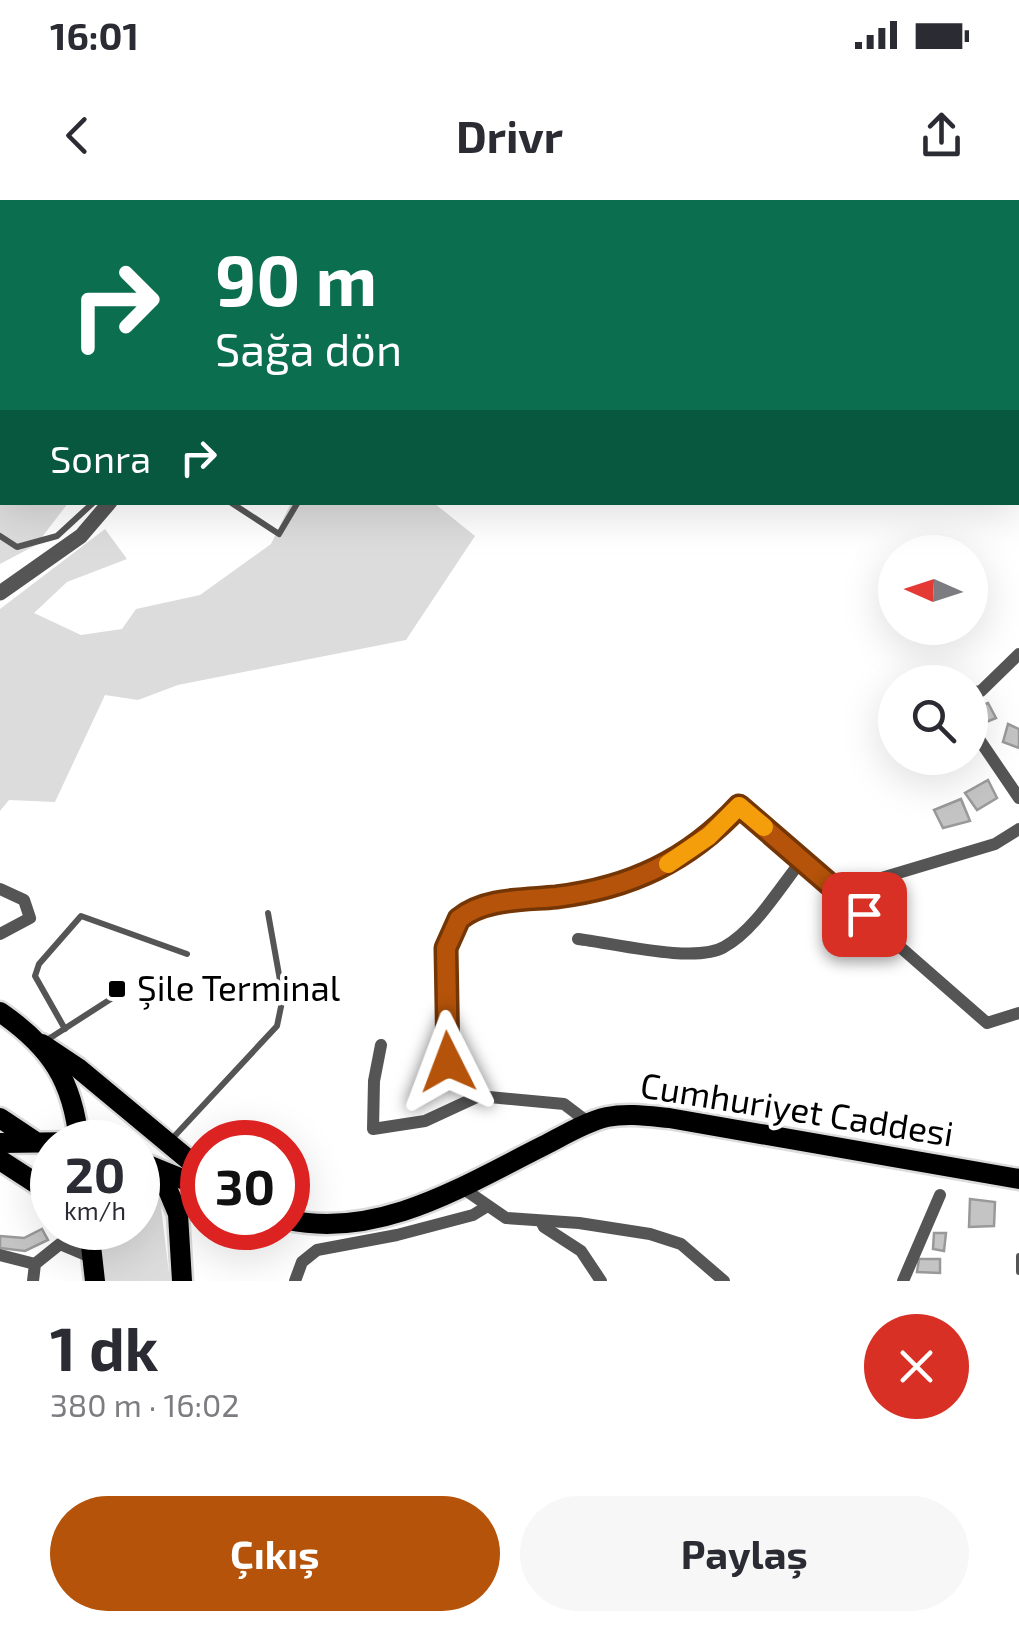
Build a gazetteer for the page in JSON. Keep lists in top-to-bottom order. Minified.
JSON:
{"streets":{"main road":["Cumhuriyet Caddesi"]},"places":{"transit":["Şile Terminal"]},"north":"left","page":{"status":"16:01","header":"Drivr","turn":["90 m","Sağa dön"],"then":"Sonra","speed":"20 km/h","limit":"30","heading":["1 dk","380 m · 16:02"],"buttons":["Çıkış","Paylaş"]}}
